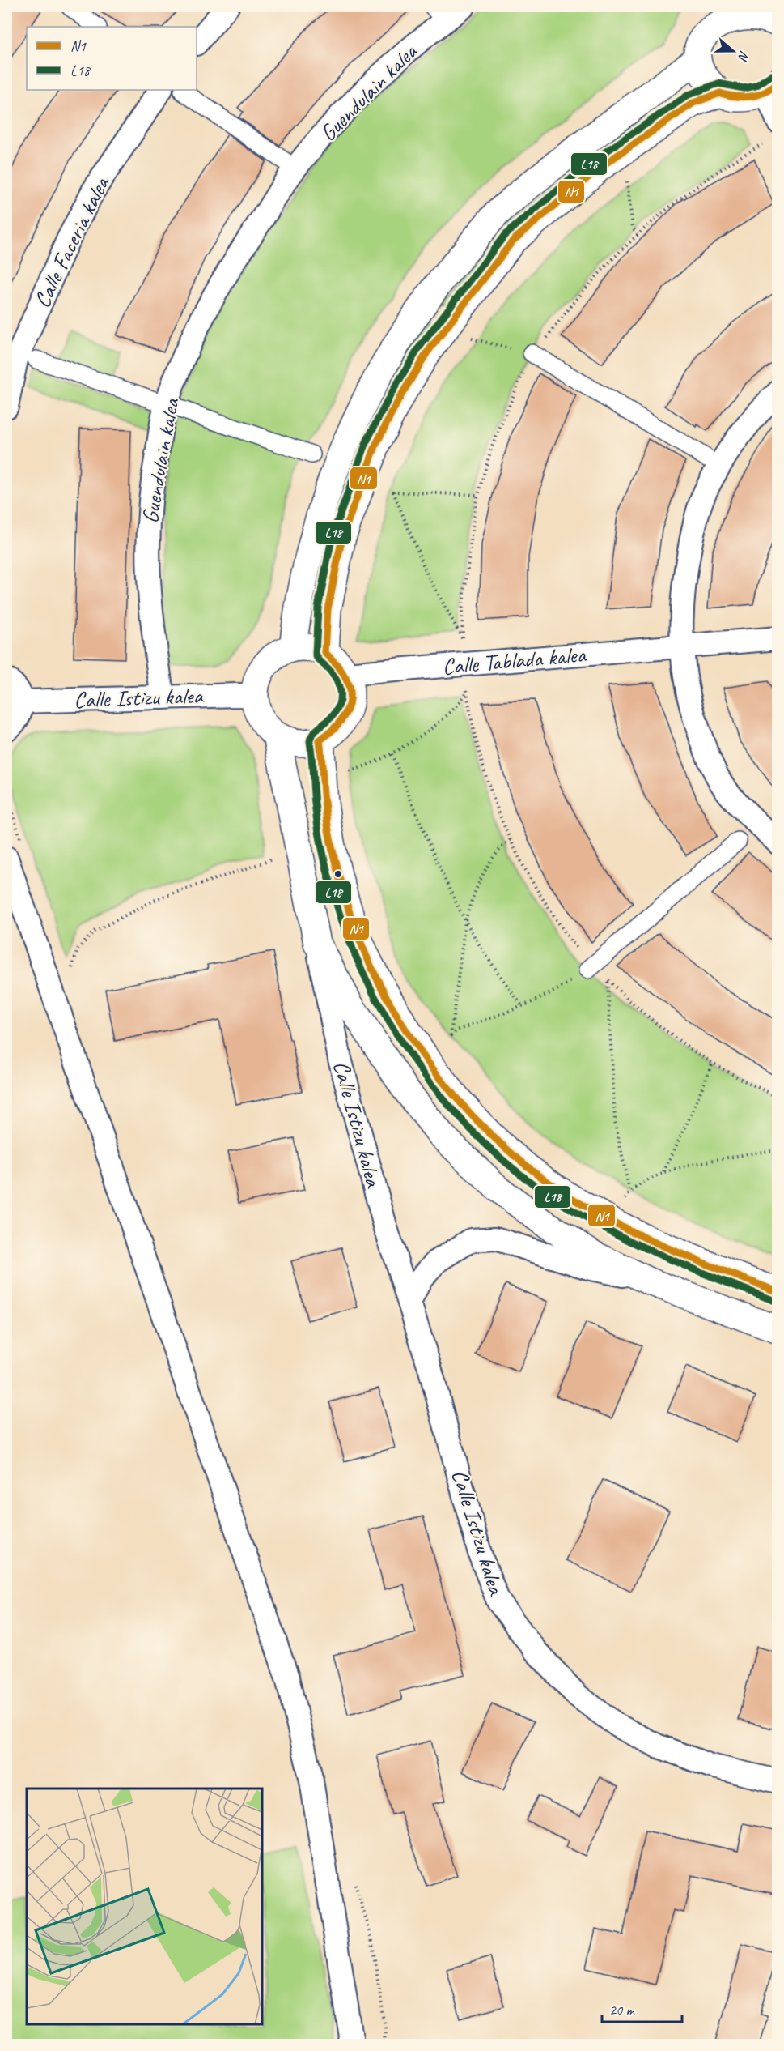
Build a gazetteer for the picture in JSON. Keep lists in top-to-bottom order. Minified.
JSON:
{"streets":{"street":["Guendulain kalea","Calle Faceria kalea","Calle Tablada kalea","Calle Istizu kalea"]},"crossings":[["Guendulain kalea","Calle Istizu kalea"],["Calle Tablada kalea","Calle Istizu kalea"]],"lines":["transit line L18","transit line N1"],"legend":["N1","L18"],"scale_bar":"20 m","north":"right"}
